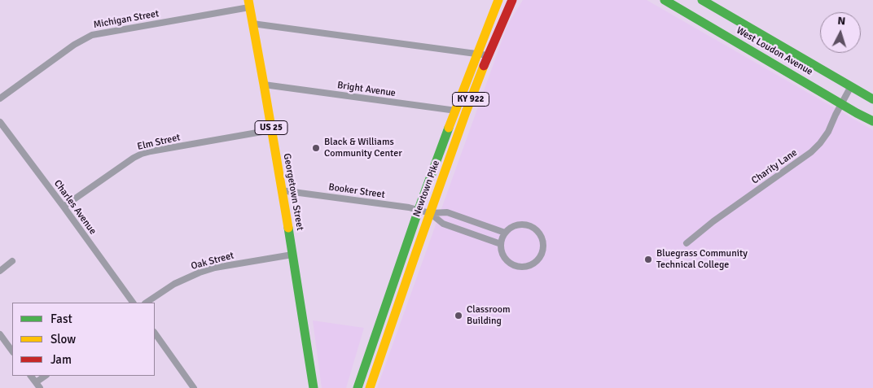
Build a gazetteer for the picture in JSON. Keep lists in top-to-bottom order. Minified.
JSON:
{"streets":{"main road":["West Loudon Avenue","KY 922","US 25","Newtown Pike","Georgetown Street"],"street":["Michigan Street","Bright Avenue","Elm Street","Charity Lane","Booker Street","Charles Avenue","Oak Street"]},"crossings":[["Michigan Street","Georgetown Street"],["West Loudon Avenue","Charity Lane"],["Bright Avenue","Newtown Pike"],["Bright Avenue","Georgetown Street"],["Elm Street","Georgetown Street"],["Elm Street","Charles Avenue"],["Newtown Pike","Booker Street"],["Booker Street","Georgetown Street"],["Georgetown Street","Oak Street"]],"places":["Black & Williams Community Center","Bluegrass Community Technical College","Classroom Building"],"legend":["Fast","Slow","Jam"],"north":"top"}
